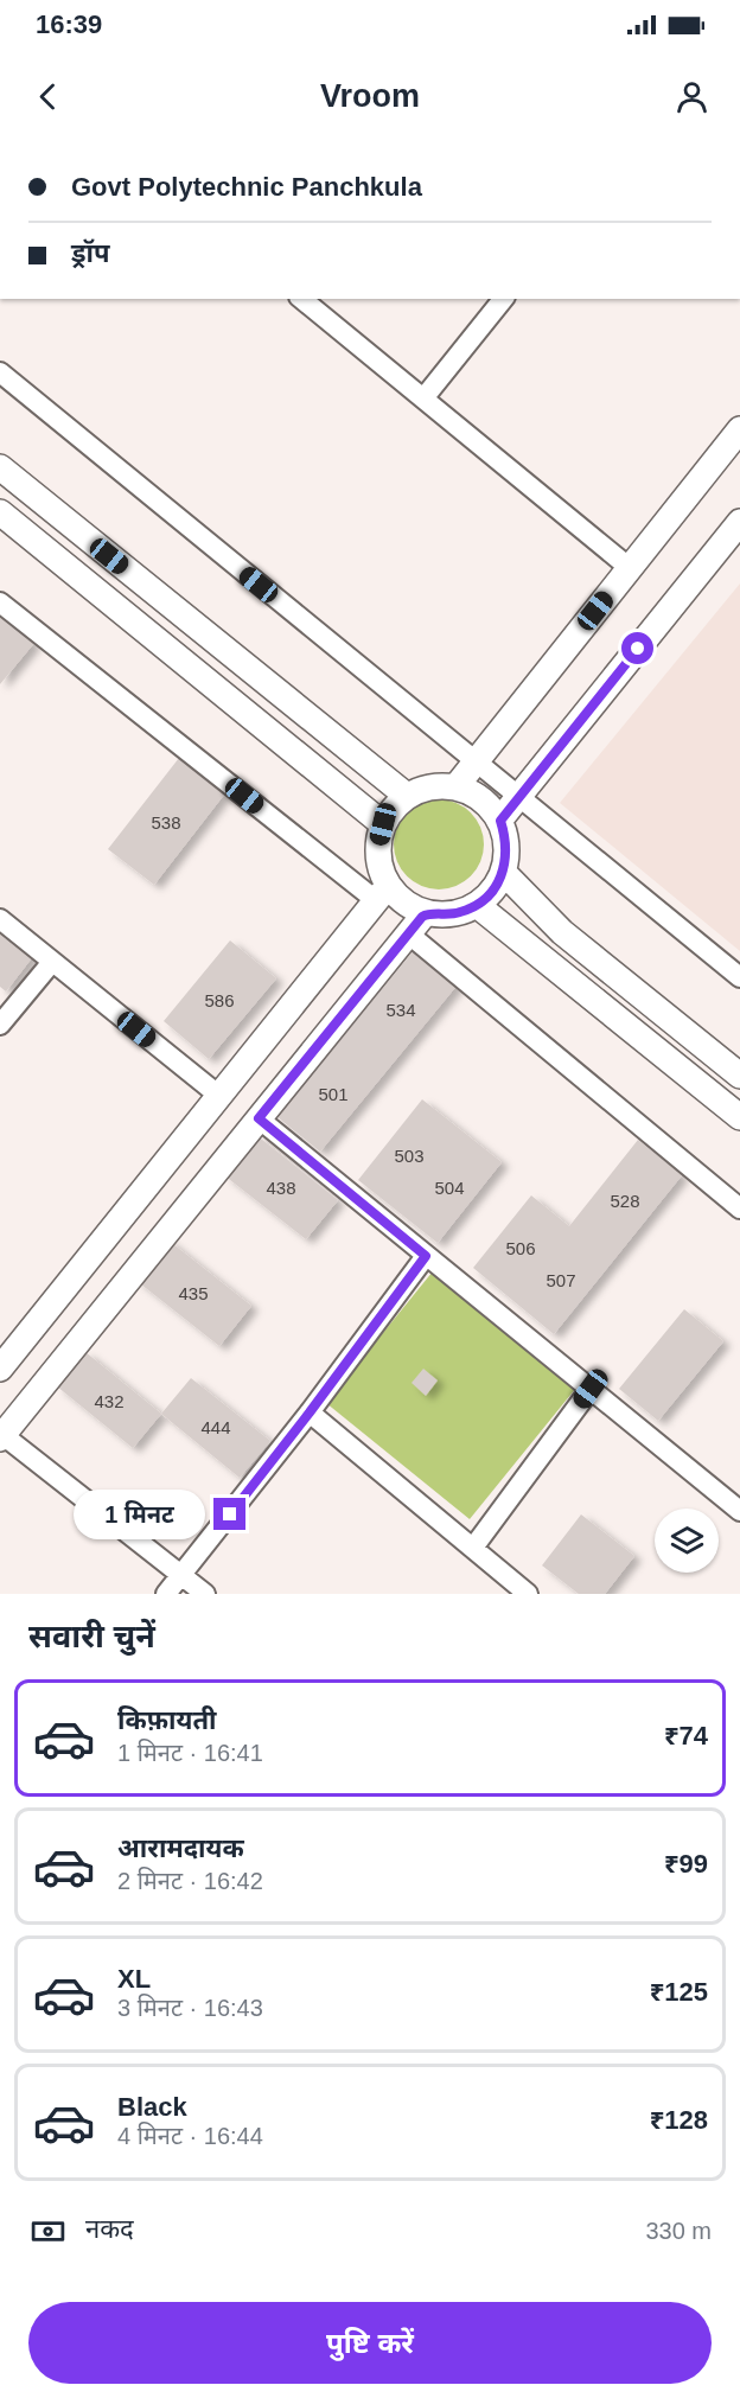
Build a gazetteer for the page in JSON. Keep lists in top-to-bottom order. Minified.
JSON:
{"house_numbers":["538","586","534","501","503","438","504","528","506","507","435","432","444"],"page":{"status":"16:39","header":"Vroom","banner":["Govt Polytechnic Panchkula","ड्रॉप"],"bubble":"1 मिनट","heading":"सवारी चुनें","list":[{"name":"किफ़ायती","note":"1 मिनट · 16:41","value":"₹74"},{"name":"आरामदायक","note":"2 मिनट · 16:42","value":"₹99"},{"name":"XL","note":"3 मिनट · 16:43","value":"₹125"},{"name":"Black","note":"4 मिनट · 16:44","value":"₹128"}],"pay":["नकद","330 m"],"buttons":"पुष्टि करें"}}
